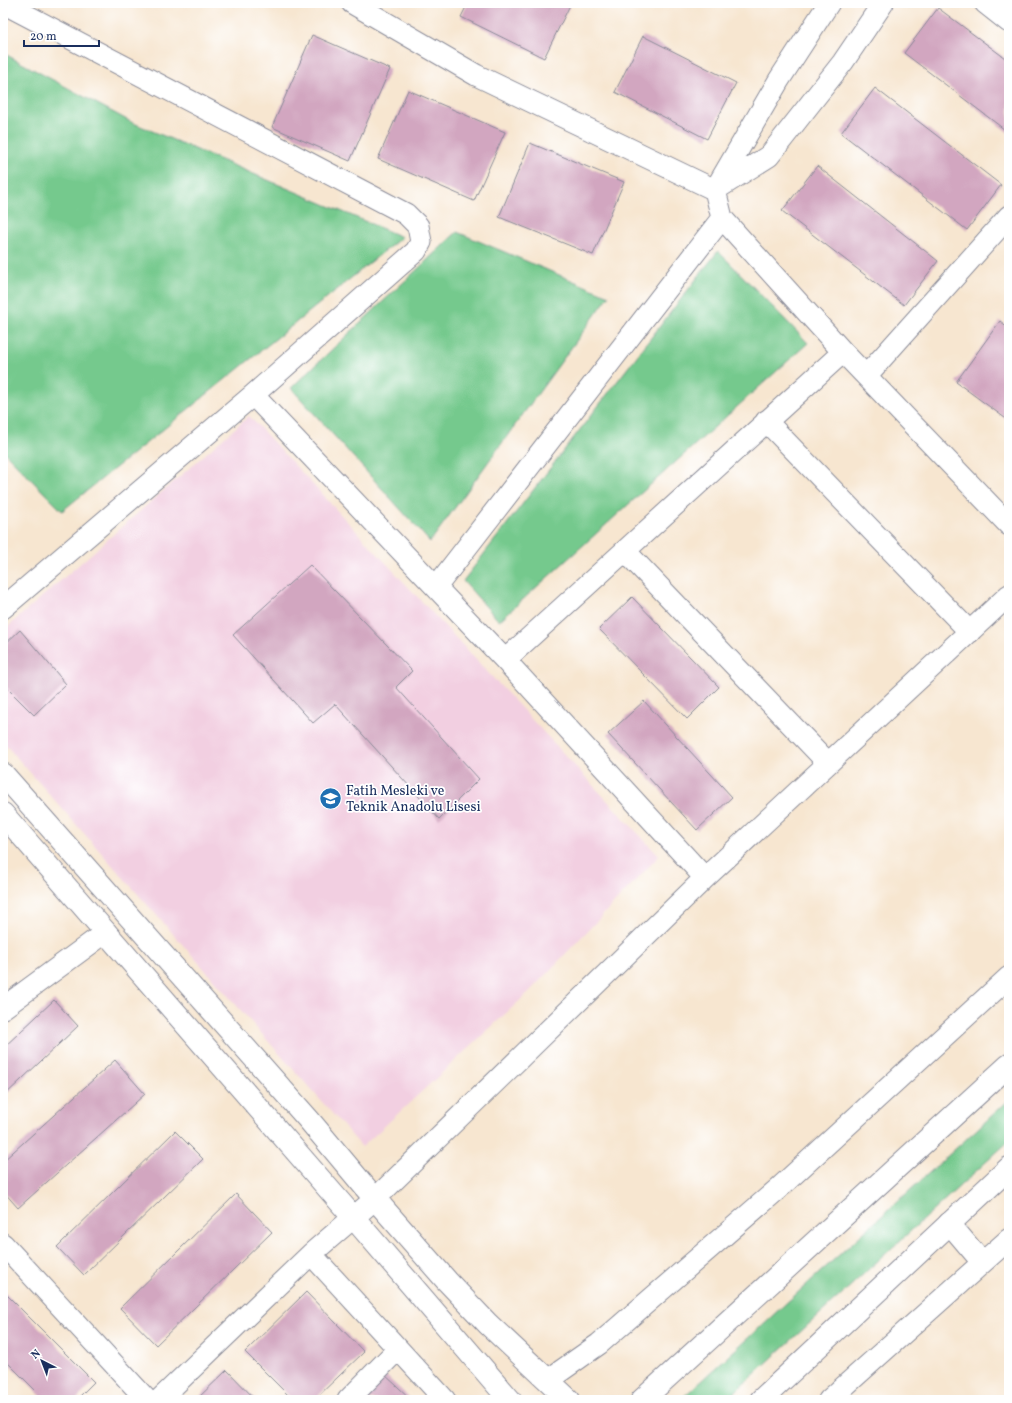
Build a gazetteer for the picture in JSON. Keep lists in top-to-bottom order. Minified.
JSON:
{"places":{"school or university":["Fatih Mesleki ve Teknik Anadolu Lisesi"]},"scale_bar":"20 m","north":"top left"}
